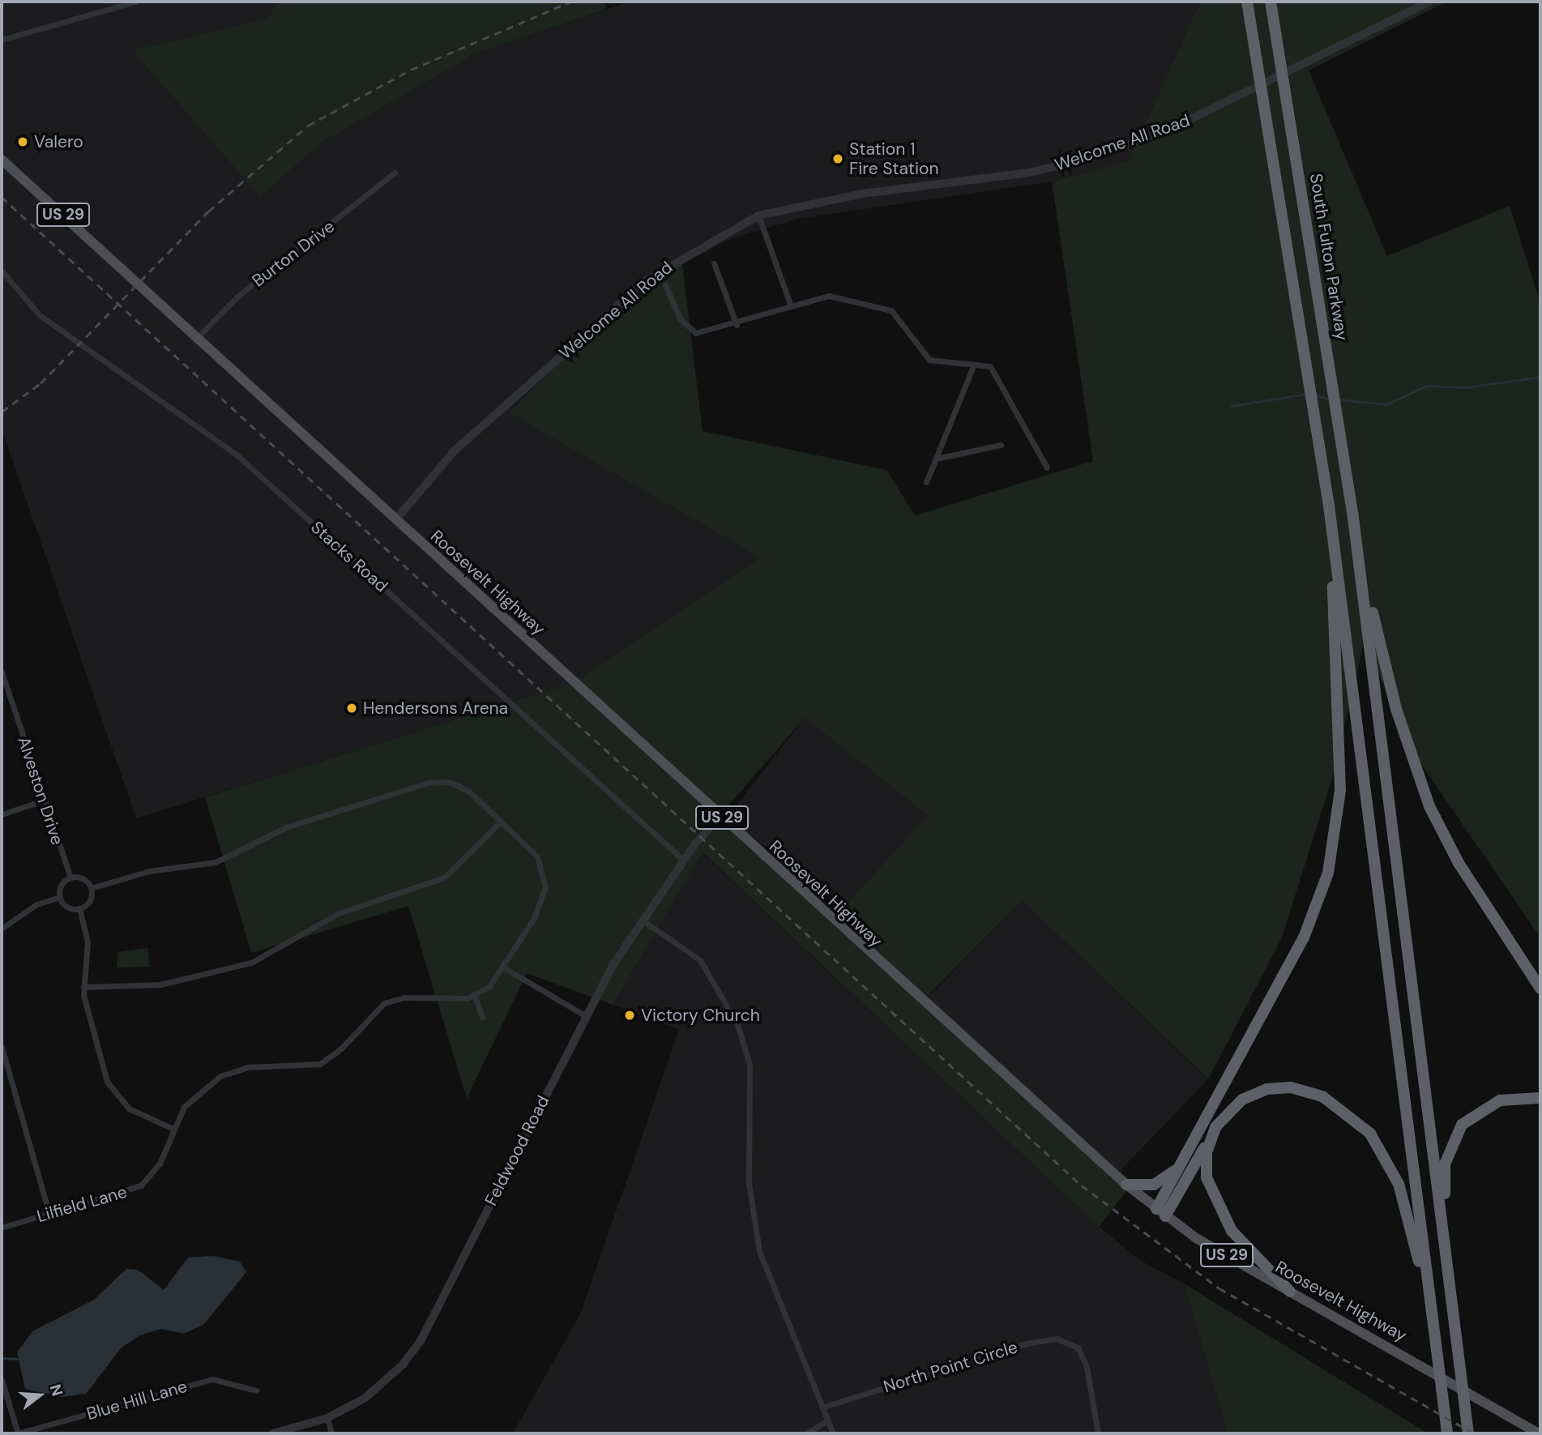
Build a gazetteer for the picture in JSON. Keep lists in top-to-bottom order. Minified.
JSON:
{"streets":{"highway":["South Fulton Parkway"],"main road":["US 29","Roosevelt Highway"],"street":["Welcome All Road","Burton Drive","Stacks Road","Alveston Drive","Feldwood Road","Lilfield Lane","North Point Circle","Blue Hill Lane"]},"crossings":[["Welcome All Road","Roosevelt Highway"],["Burton Drive","Roosevelt Highway"],["Stacks Road","Feldwood Road"],["Roosevelt Highway","Feldwood Road"]],"places":["Valero","Station 1 Fire Station","Hendersons Arena","Victory Church"],"north":"right"}
